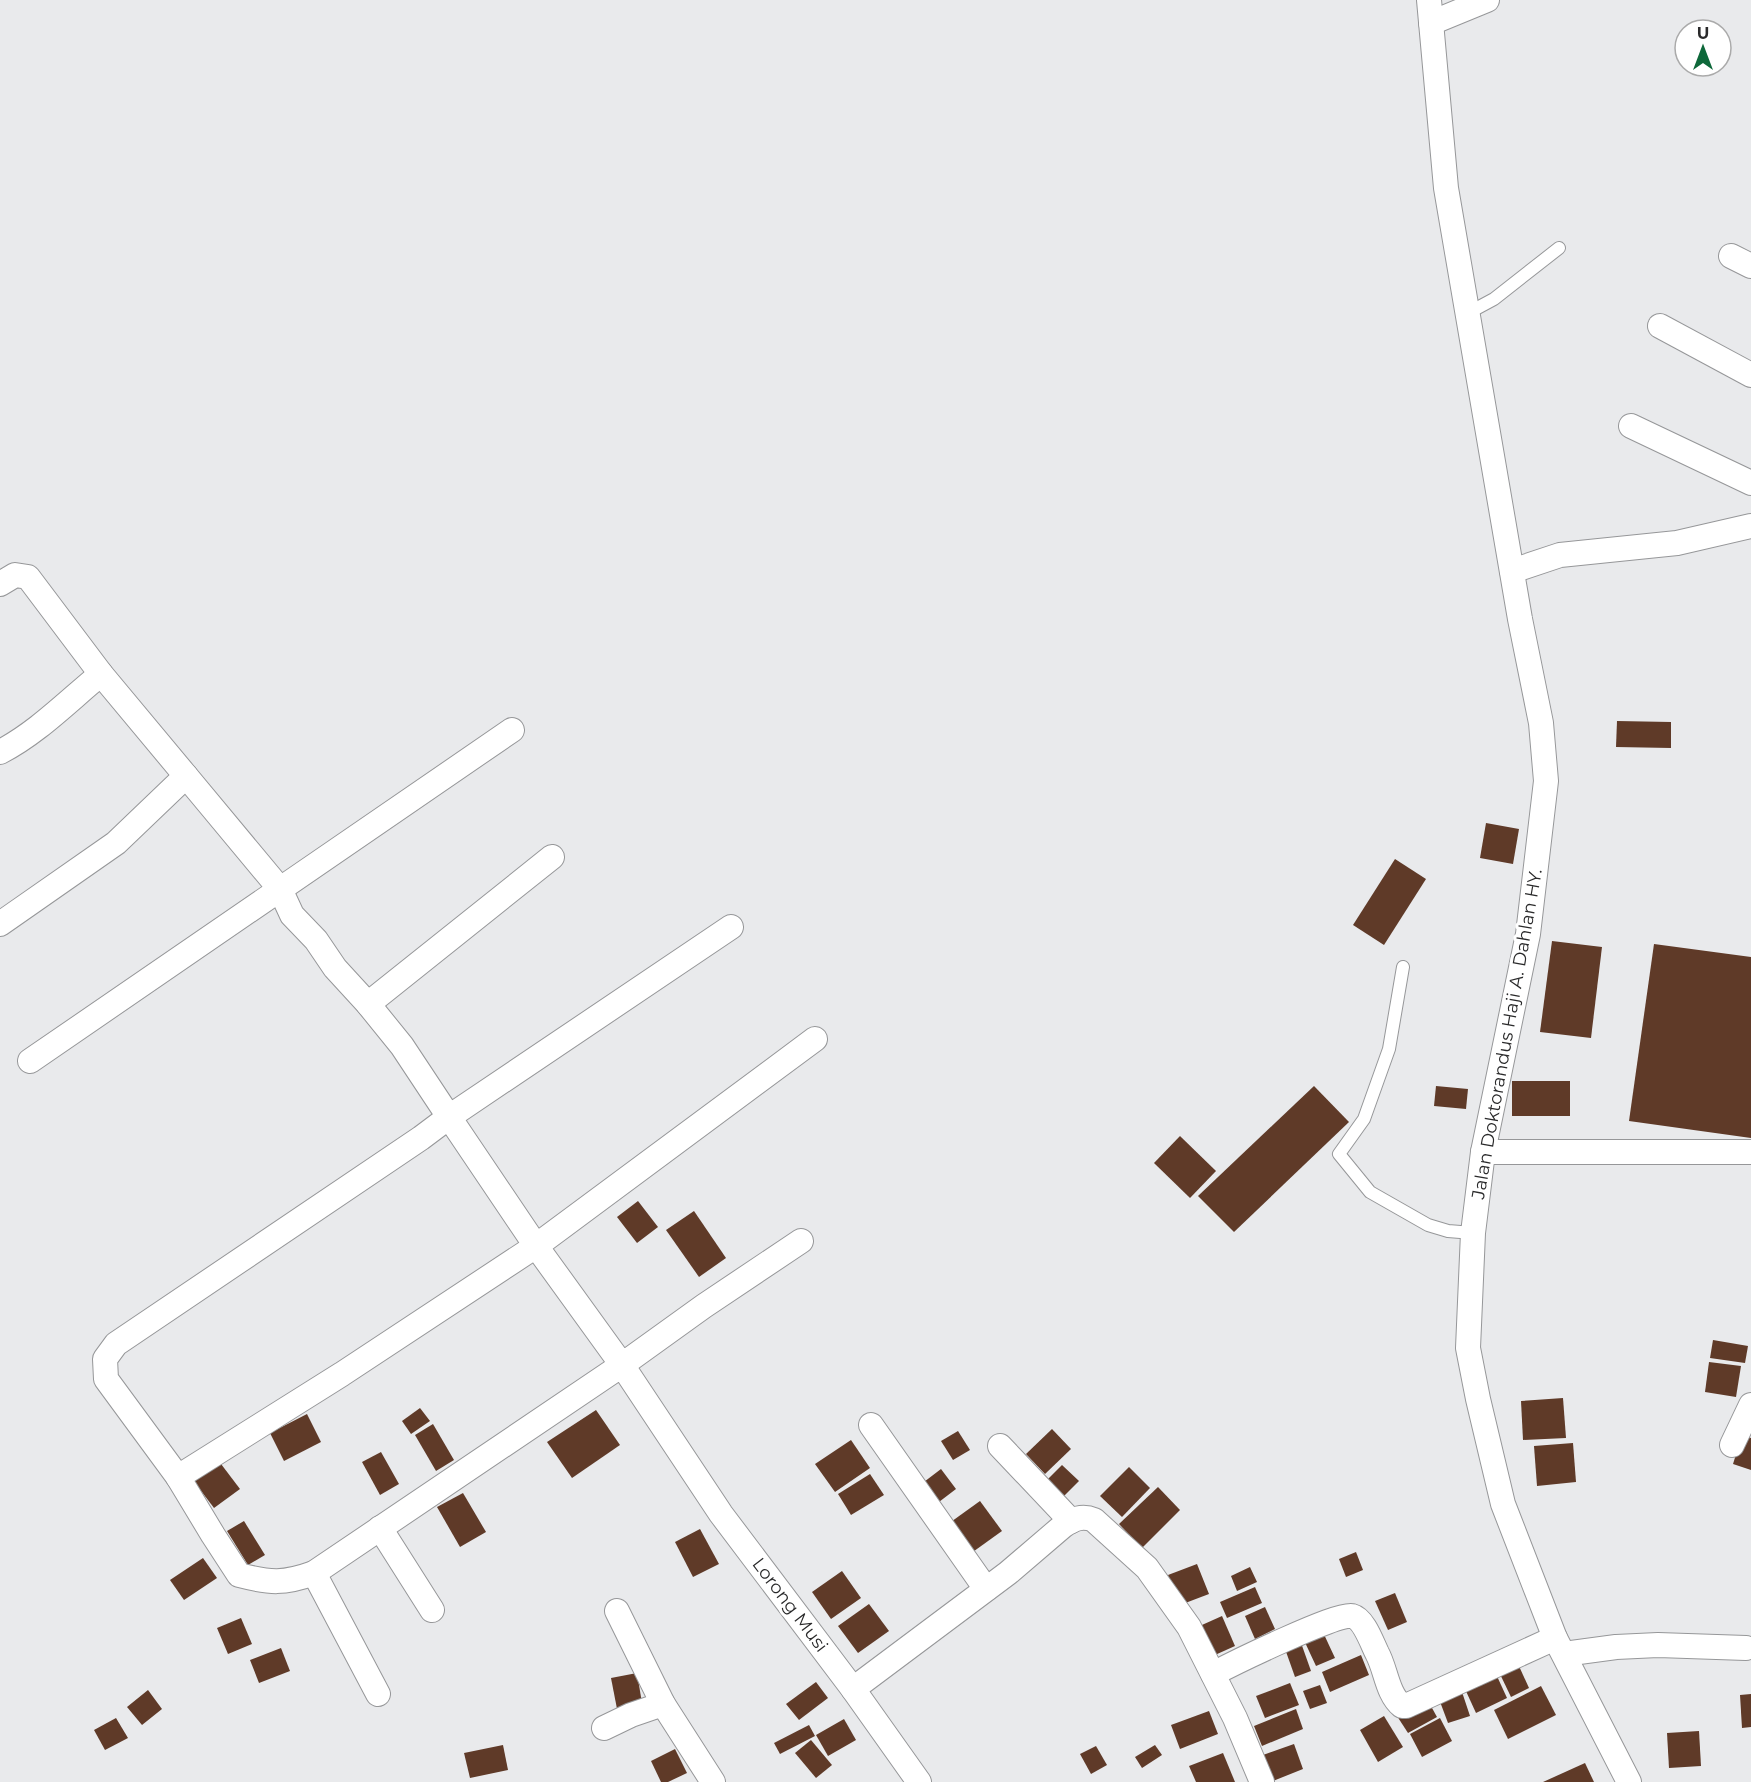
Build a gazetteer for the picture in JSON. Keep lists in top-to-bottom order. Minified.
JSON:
{"streets":{"street":["Jalan Doktorandus Haji A. Dahlan HY.","Lorong Musi"]},"north":"top"}
